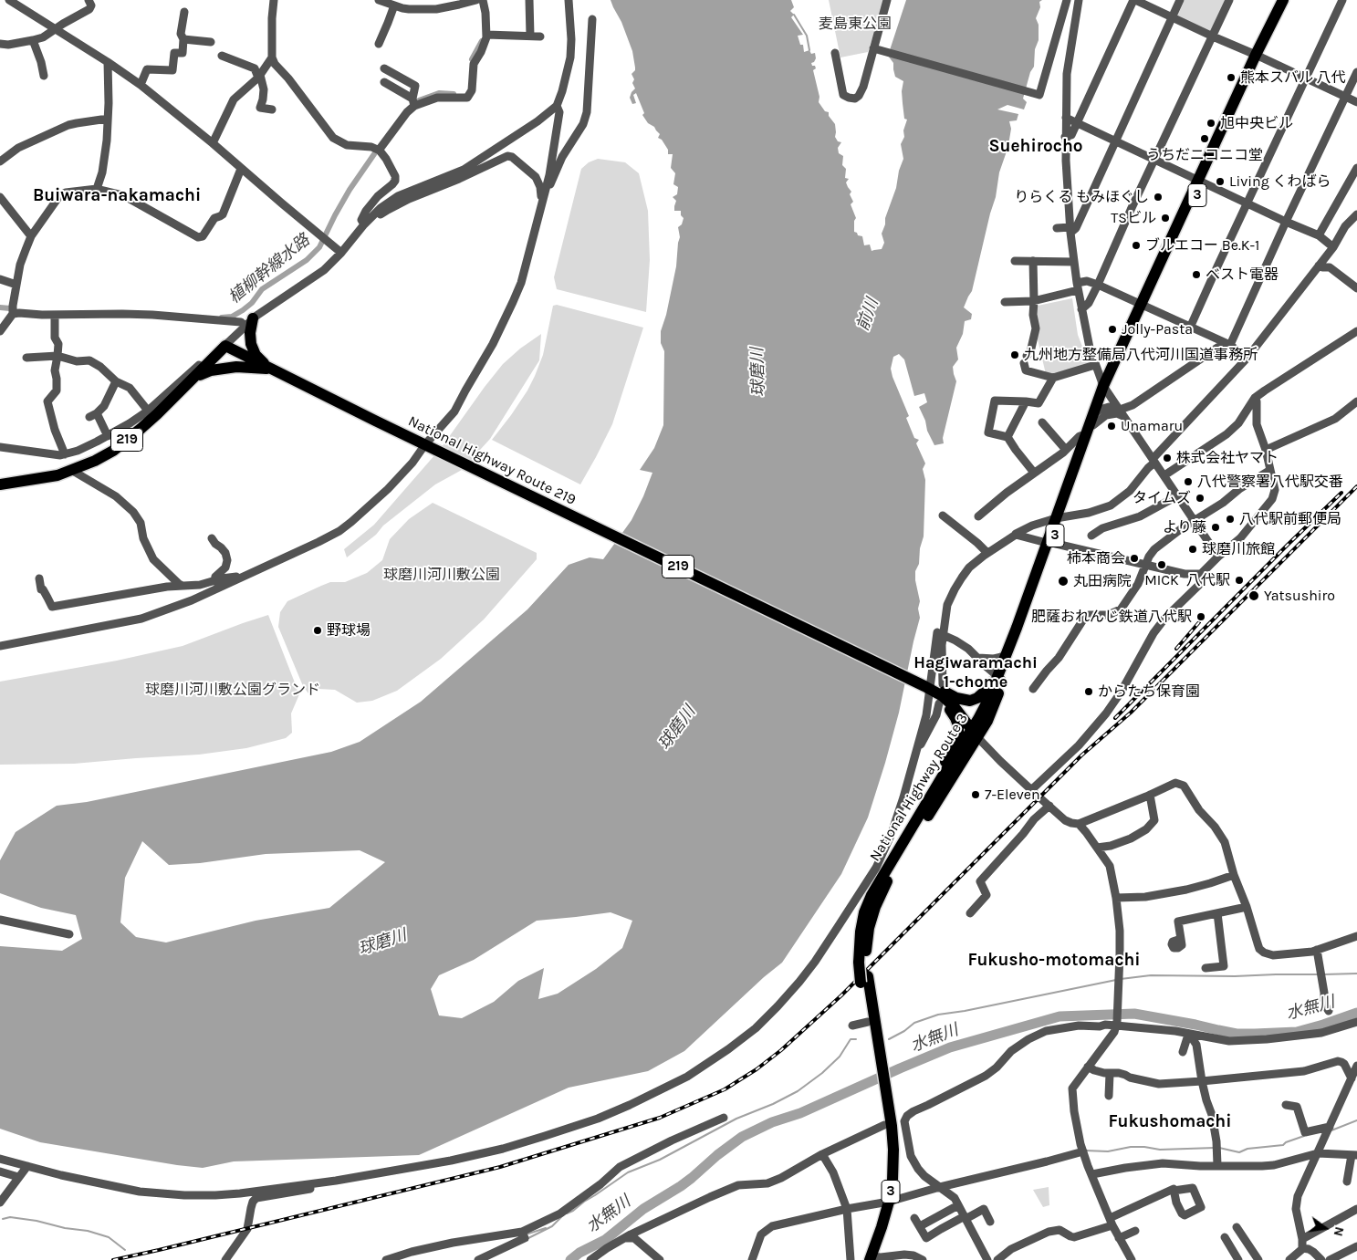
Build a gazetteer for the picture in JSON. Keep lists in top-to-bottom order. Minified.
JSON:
{"streets":{"highway":["3","219","National Highway Route 219","National Highway Route 3"]},"crossings":[["219","National Highway Route 219"],["National Highway Route 219","National Highway Route 3"]],"districts":["Suehirocho","Buiwara-nakamachi","Hagiwaramachi 1-chome","Fukusho-motomachi","Fukushomachi"],"water":["植柳幹線水路","前川","球磨川","水無川"],"parks":["麦島東公園","球磨川河川敷公園","球磨川河川敷公園グランド"],"places":["熊本スバル 八代","旭中央ビル","うちだニコニコ堂","Living くわばら","りらくる もみほぐし","TSビル","ブルエコー Be.K-1","ベスト電器","Jolly-Pasta","九州地方整備局八代河川国道事務所","Unamaru","株式会社ヤマト","八代警察署八代駅交番","タイムズ","八代駅前郵便局","より藤","球磨川旅館","柿本商会","MICK","八代駅","丸田病院","Yatsushiro","肥薩おれんじ鉄道八代駅","野球場","からたち保育園","7-Eleven"],"north":"right"}
